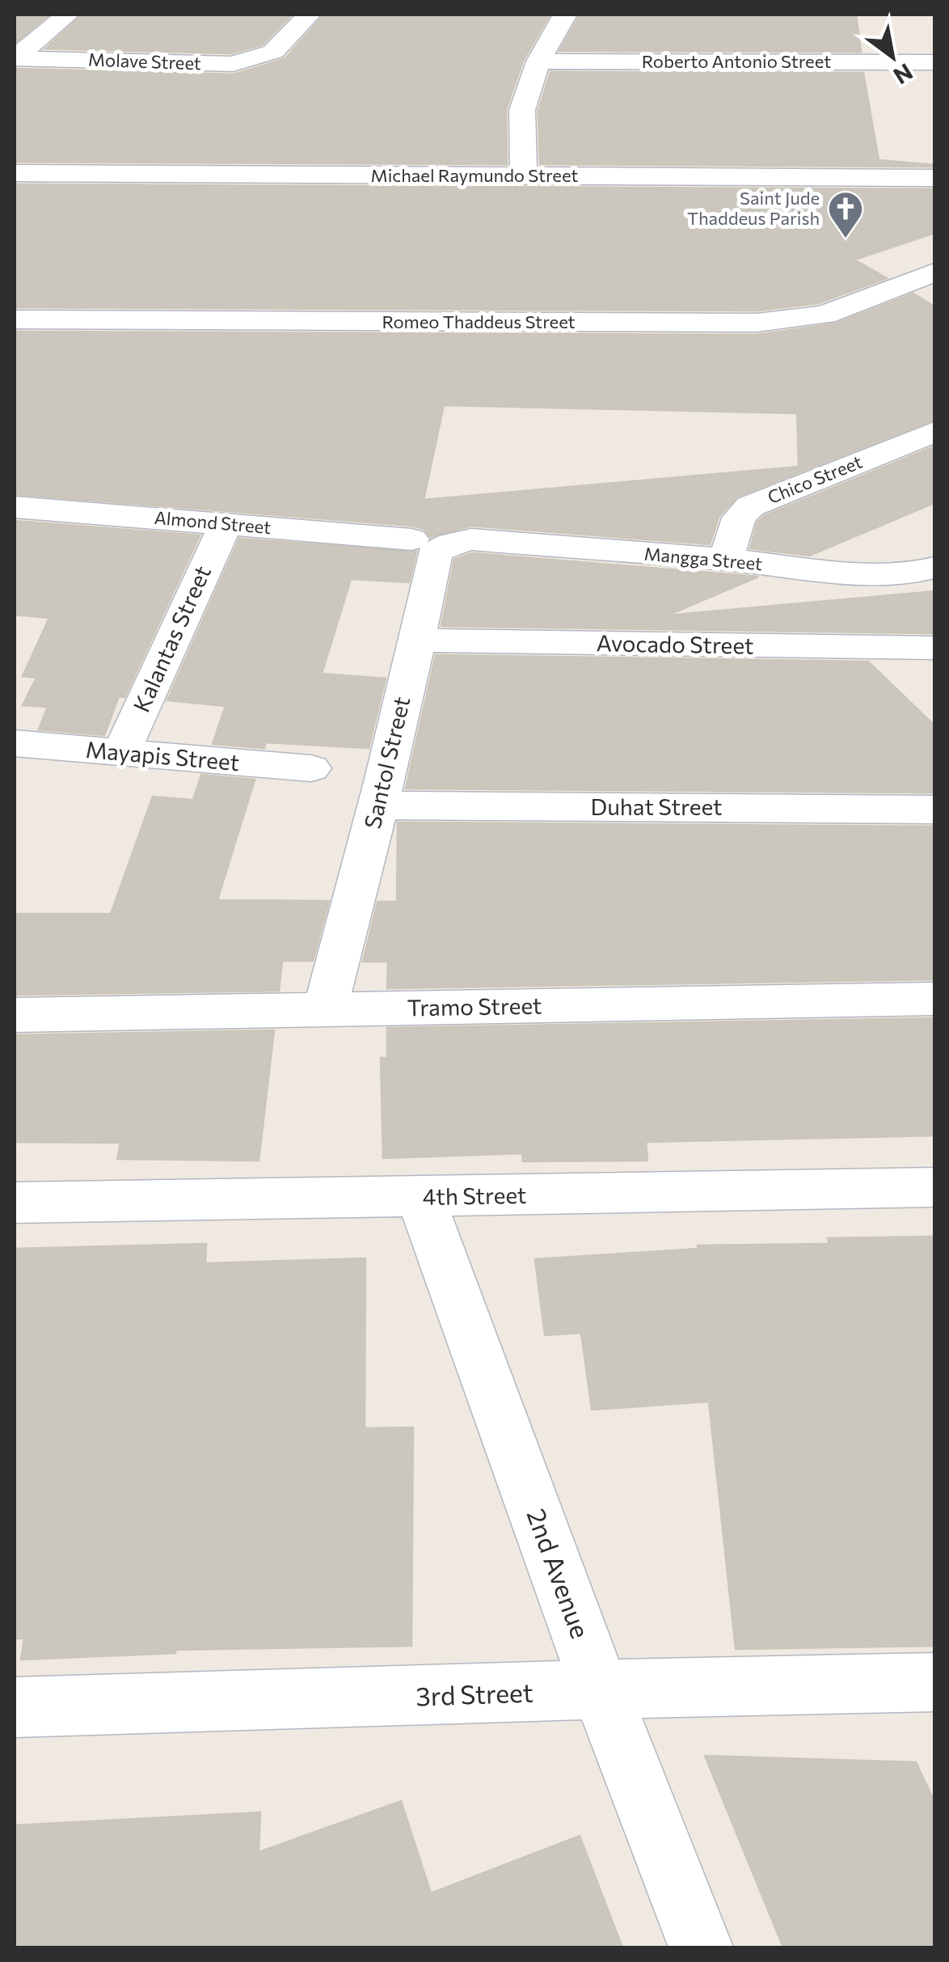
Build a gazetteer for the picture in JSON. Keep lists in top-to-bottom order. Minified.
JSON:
{"streets":{"street":["Molave Street","Roberto Antonio Street","Michael Raymundo Street","Romeo Thaddeus Street","Chico Street","Almond Street","Mangga Street","Kalantas Street","Avocado Street","Mayapis Street","Santol Street","Duhat Street","Tramo Street","4th Street","2nd Avenue","3rd Street"]},"crossings":[["Chico Street","Mangga Street"],["Almond Street","Kalantas Street"],["Mangga Street","Santol Street"],["Kalantas Street","Mayapis Street"],["Avocado Street","Santol Street"],["Santol Street","Duhat Street"],["Santol Street","Tramo Street"],["4th Street","2nd Avenue"],["2nd Avenue","3rd Street"]],"places":{"church":["Saint Jude Thaddeus Parish"]},"north":"bottom right"}
